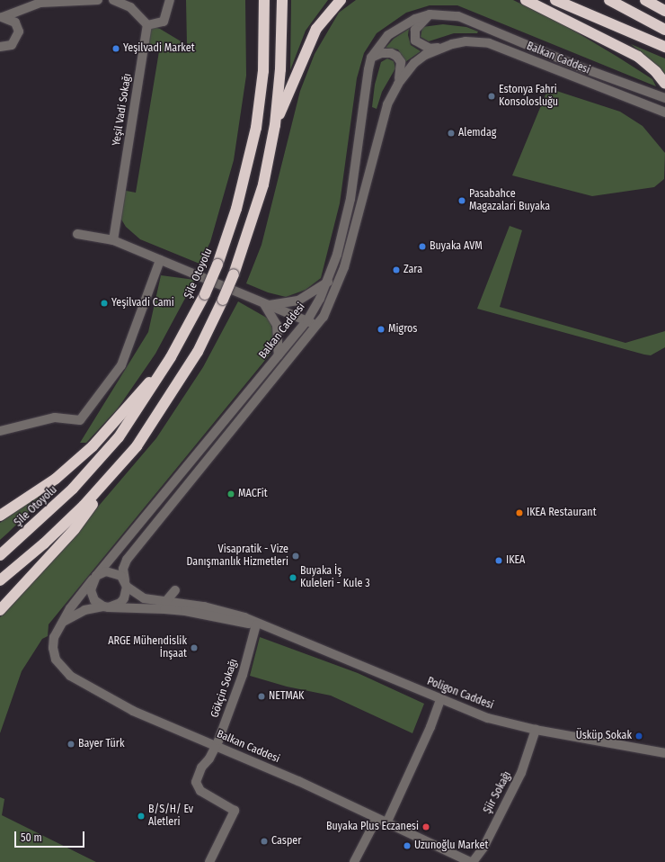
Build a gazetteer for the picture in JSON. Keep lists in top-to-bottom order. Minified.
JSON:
{"streets":{"highway":["Şile Otoyolu"],"street":["Balkan Caddesi","Yeşil Vadi Sokağı","Gökçin Sokağı","Poligon Caddesi","Şiir Sokağı"]},"crossings":[["Balkan Caddesi","Gökçin Sokağı"],["Balkan Caddesi","Şiir Sokağı"],["Gökçin Sokağı","Poligon Caddesi"],["Poligon Caddesi","Şiir Sokağı"]],"places":["Yeşilvadi Market","Estonya Fahri Konsolosluğu","Alemdag","Pasabahce Magazalari Buyaka","Buyaka AVM","Zara","Yeşilvadi Cami","Migros","MACFit","IKEA Restaurant","Visapratik - Vize Danışmanlık Hizmetleri","IKEA","Buyaka İş Kuleleri - Kule 3","ARGE Mühendislik İnşaat","NETMAK","Üsküp Sokak","Bayer Türk","B/S/H/ Ev Aletleri","Buyaka Plus Eczanesi","Casper","Uzunoğlu Market"],"scale_bar":"50 m"}
